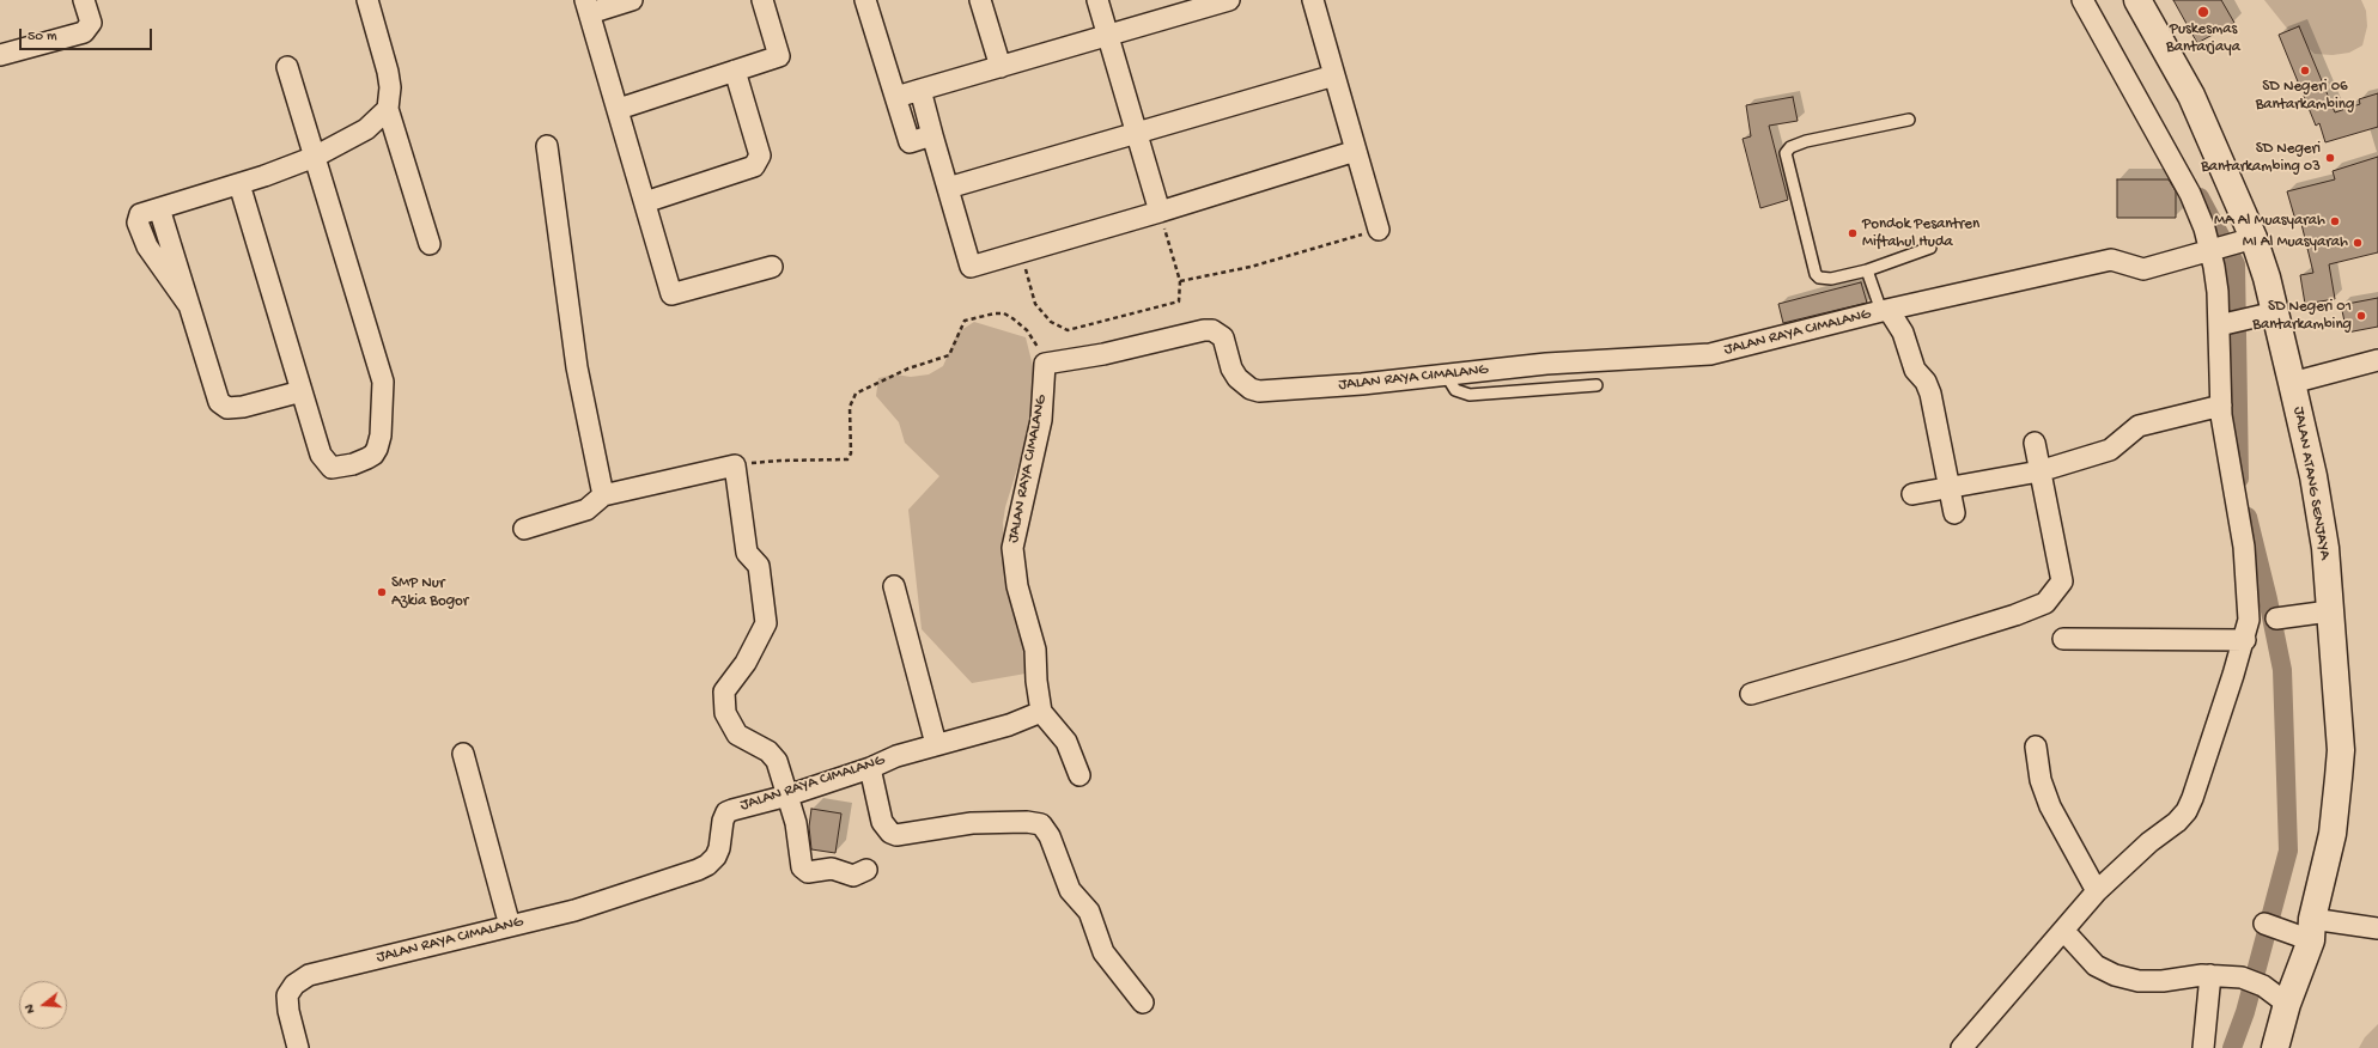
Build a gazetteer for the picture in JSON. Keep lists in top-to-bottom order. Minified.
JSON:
{"streets":{"main road":["JALAN ATANG SENJAYA"],"street":["JALAN RAYA CIMALANG"]},"crossings":[["JALAN RAYA CIMALANG","JALAN ATANG SENJAYA"]],"places":["Puskesmas Bantarjaya","SD Negeri 06 Bantarkambing","SD Negeri Bantarkambing 03","MA Al Muasyarah","Pondok Pesantren Miftahul Huda","MI Al Muasyarah","SD Negeri 01 Bantarkambing","SMP Nur Azkia Bogor"],"scale_bar":"50 m","north":"left"}
